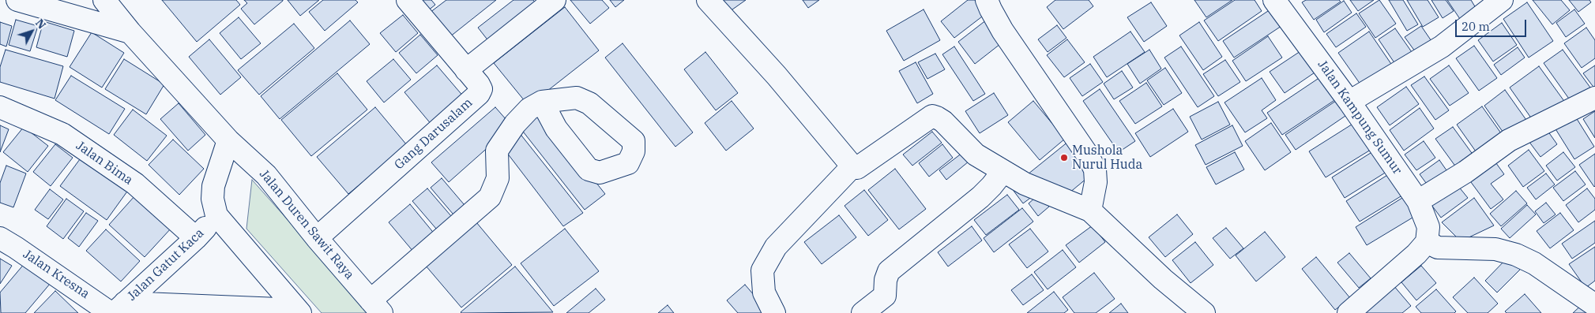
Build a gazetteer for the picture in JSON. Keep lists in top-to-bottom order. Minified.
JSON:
{"streets":{"street":["Jalan Kampung Sumur","Gang Darusalam","Jalan Bima","Jalan Duren Sawit Raya","Jalan Gatut Kaca","Jalan Kresna"]},"crossings":[["Gang Darusalam","Jalan Duren Sawit Raya"],["Jalan Bima","Jalan Gatut Kaca"],["Jalan Gatut Kaca","Jalan Kresna"]],"places":["Mushola Nurul Huda"],"scale_bar":"20 m","north":"top right"}
